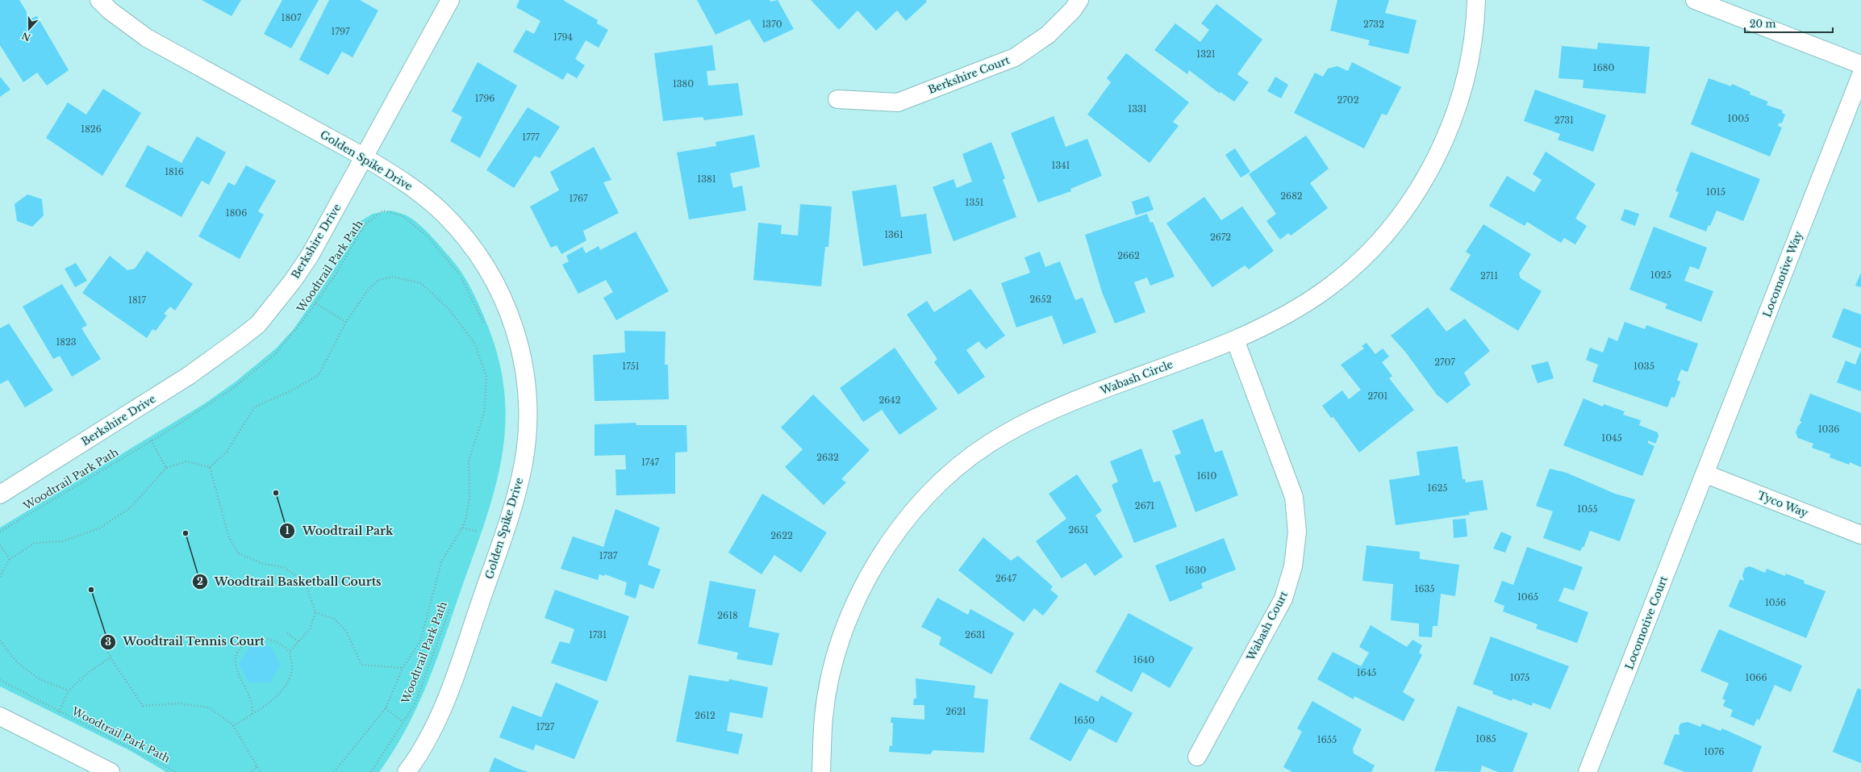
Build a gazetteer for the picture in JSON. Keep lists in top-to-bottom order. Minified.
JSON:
{"streets":{"street":["Berkshire Court","Golden Spike Drive","Berkshire Drive","Locomotive Way","Wabash Circle","Tyco Way","Locomotive Court","Wabash Court"],"path":["Woodtrail Park Path"]},"crossings":[["Golden Spike Drive","Berkshire Drive"],["Locomotive Way","Tyco Way"],["Locomotive Way","Locomotive Court"],["Wabash Circle","Wabash Court"],["Tyco Way","Locomotive Court"]],"places":["Woodtrail Park","Woodtrail Basketball Courts","Woodtrail Tennis Court"],"house_numbers":["1807","1370","2732","1797","1794","1321","1680","1380","1796","2702","1331","1005","2731","1826","1777","1341","1816","1381","1015","2682","1767","1351","1806","1361","2672","2662","1025","2711","2652","1817","1823","2707","1751","1035","2701","2642","1036","1045","2632","1747","1610","1625","2671","1055","2651","2622","1737","1630","2647","1635","1065","1056","2618","1731","2631","1640","1645","1075","1066","2621","2612","1650","1727","1085","1655","1076"],"scale_bar":"20 m","north":"bottom"}
